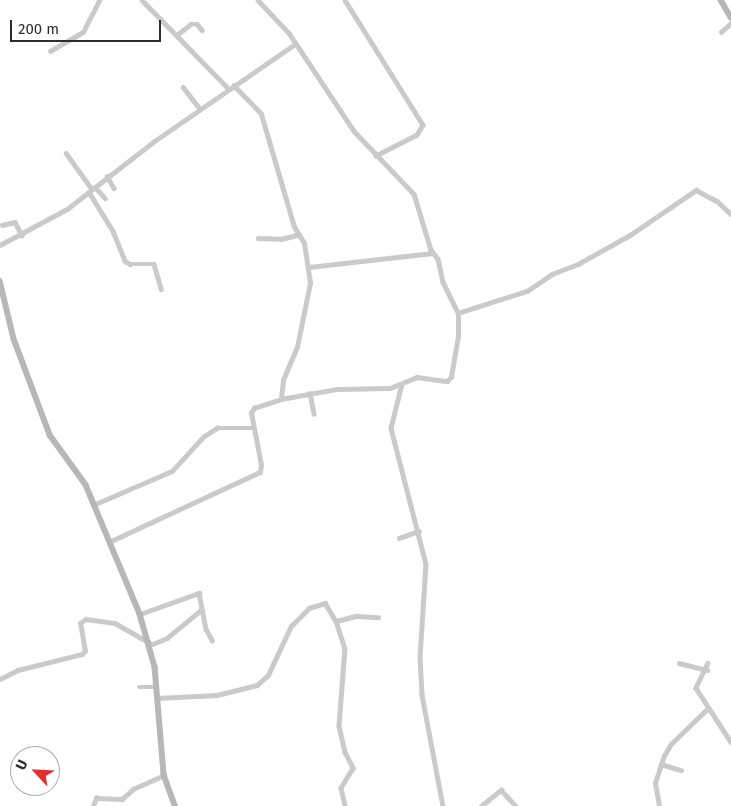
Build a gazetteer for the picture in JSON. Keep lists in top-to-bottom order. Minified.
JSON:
{"scale_bar":"200 m","north":"top left"}
